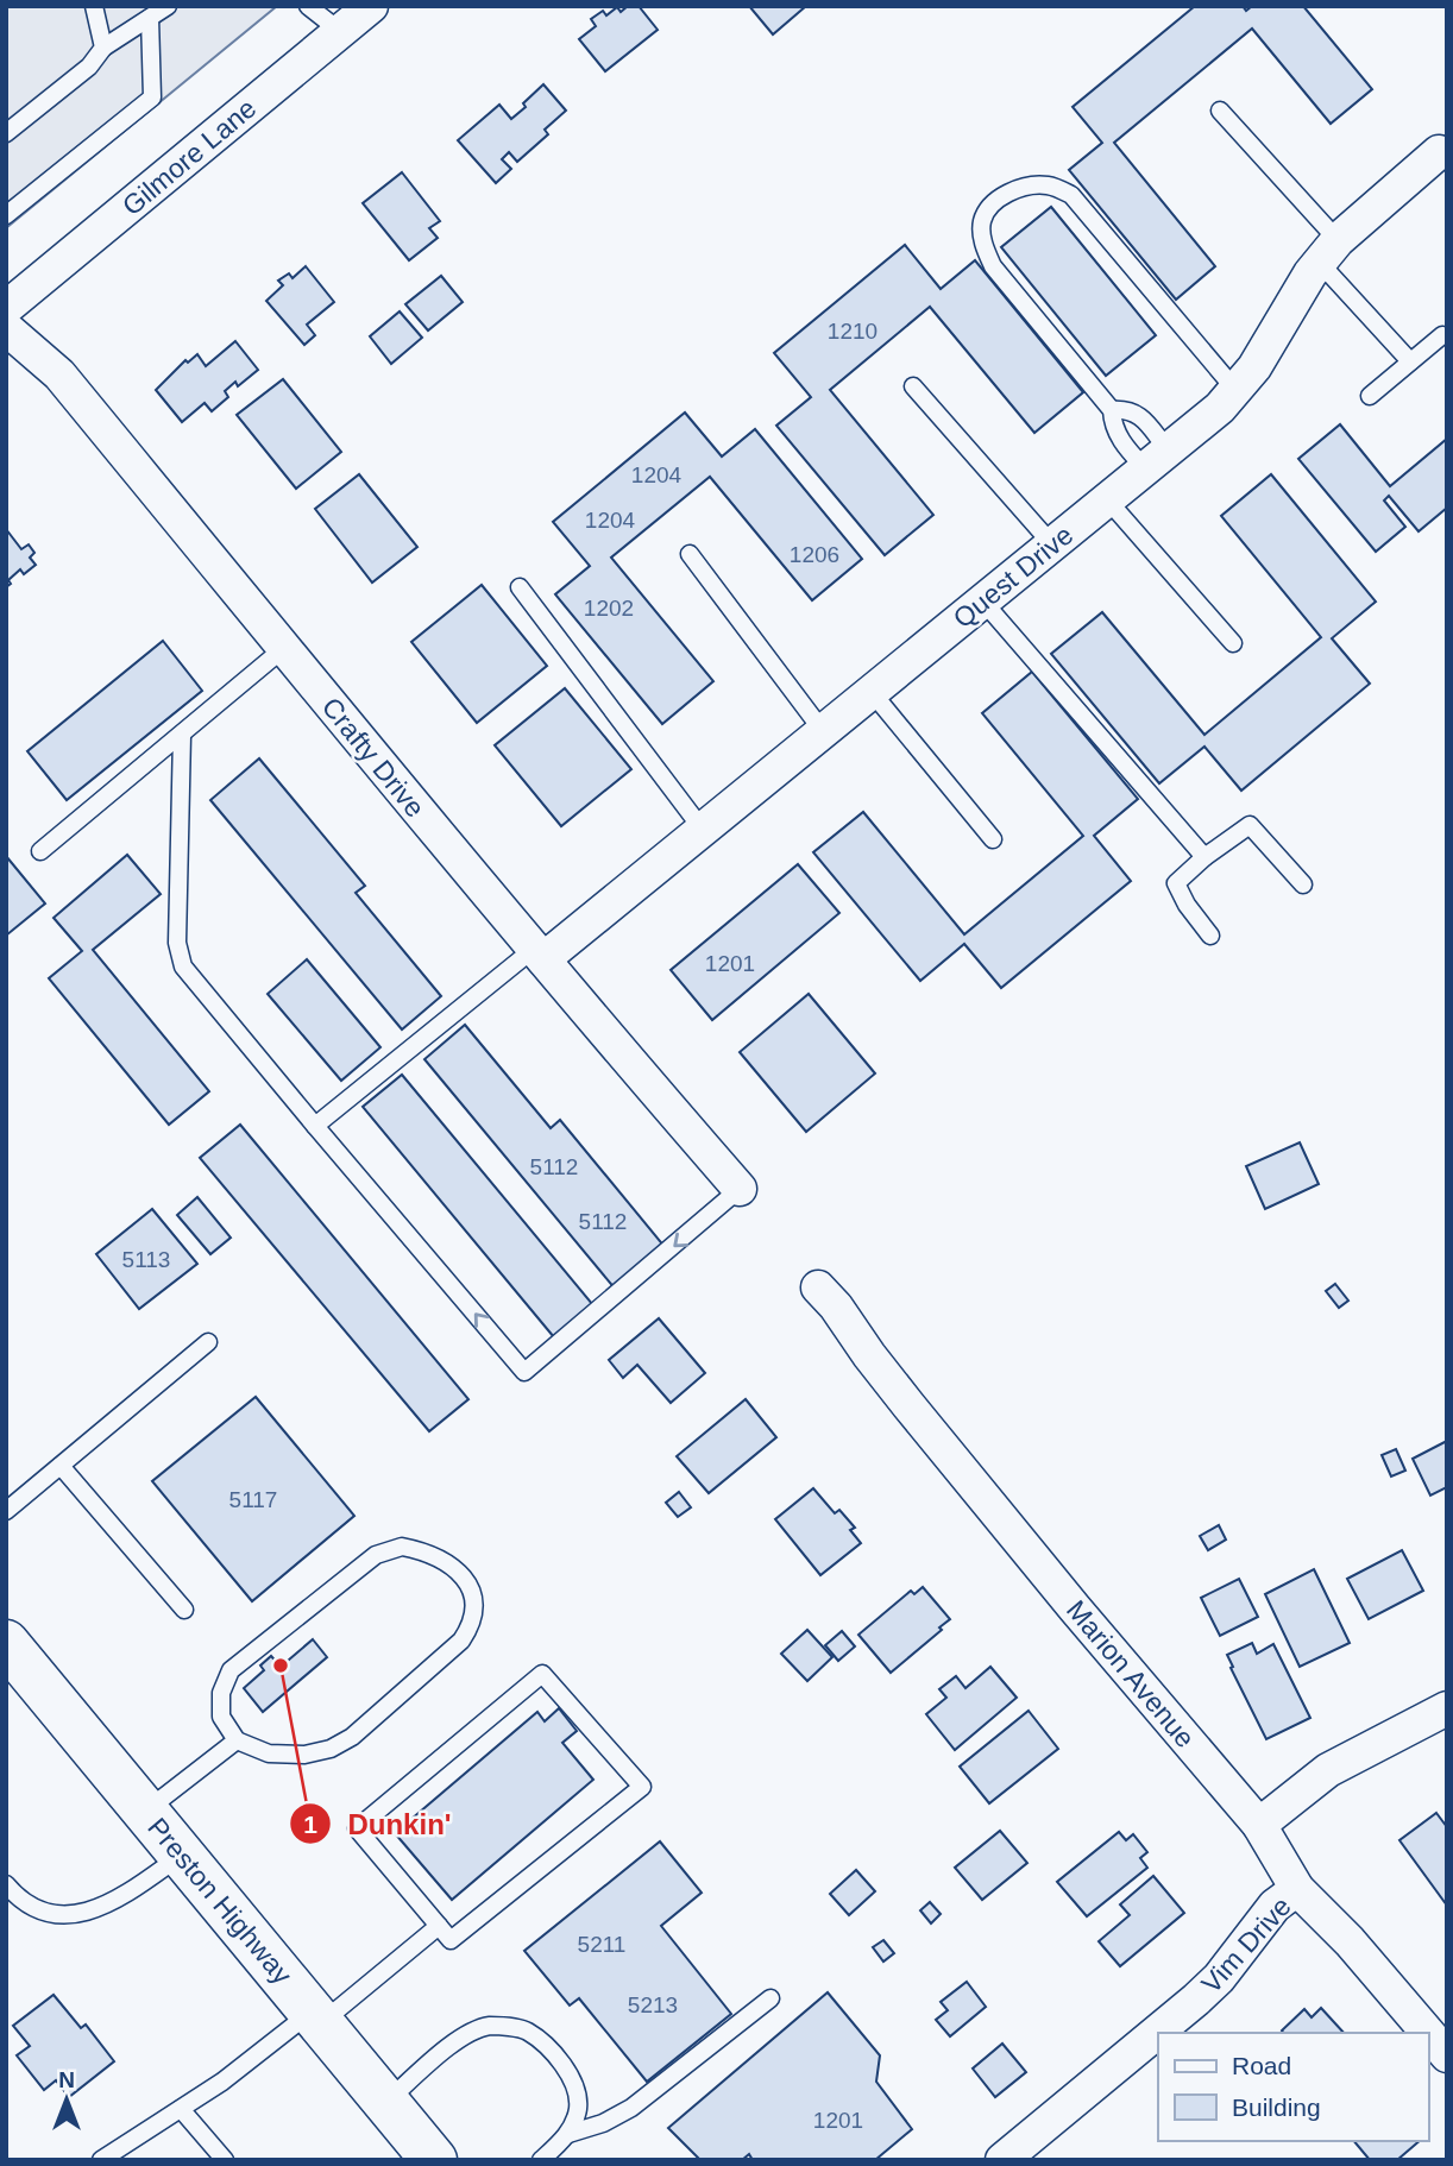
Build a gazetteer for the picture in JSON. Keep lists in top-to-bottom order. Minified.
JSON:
{"streets":{"main road":["Preston Highway"],"street":["Gilmore Lane","Quest Drive","Crafty Drive","Marion Avenue","Vim Drive"]},"crossings":[["Quest Drive","Crafty Drive"],["Marion Avenue","Vim Drive"]],"places":["Dunkin'"],"house_numbers":["1210","1204","1204","1206","1202","1201","5112","5112","5113","5117","5211","5213","1201"],"legend":["Road","Building"],"north":"top"}
